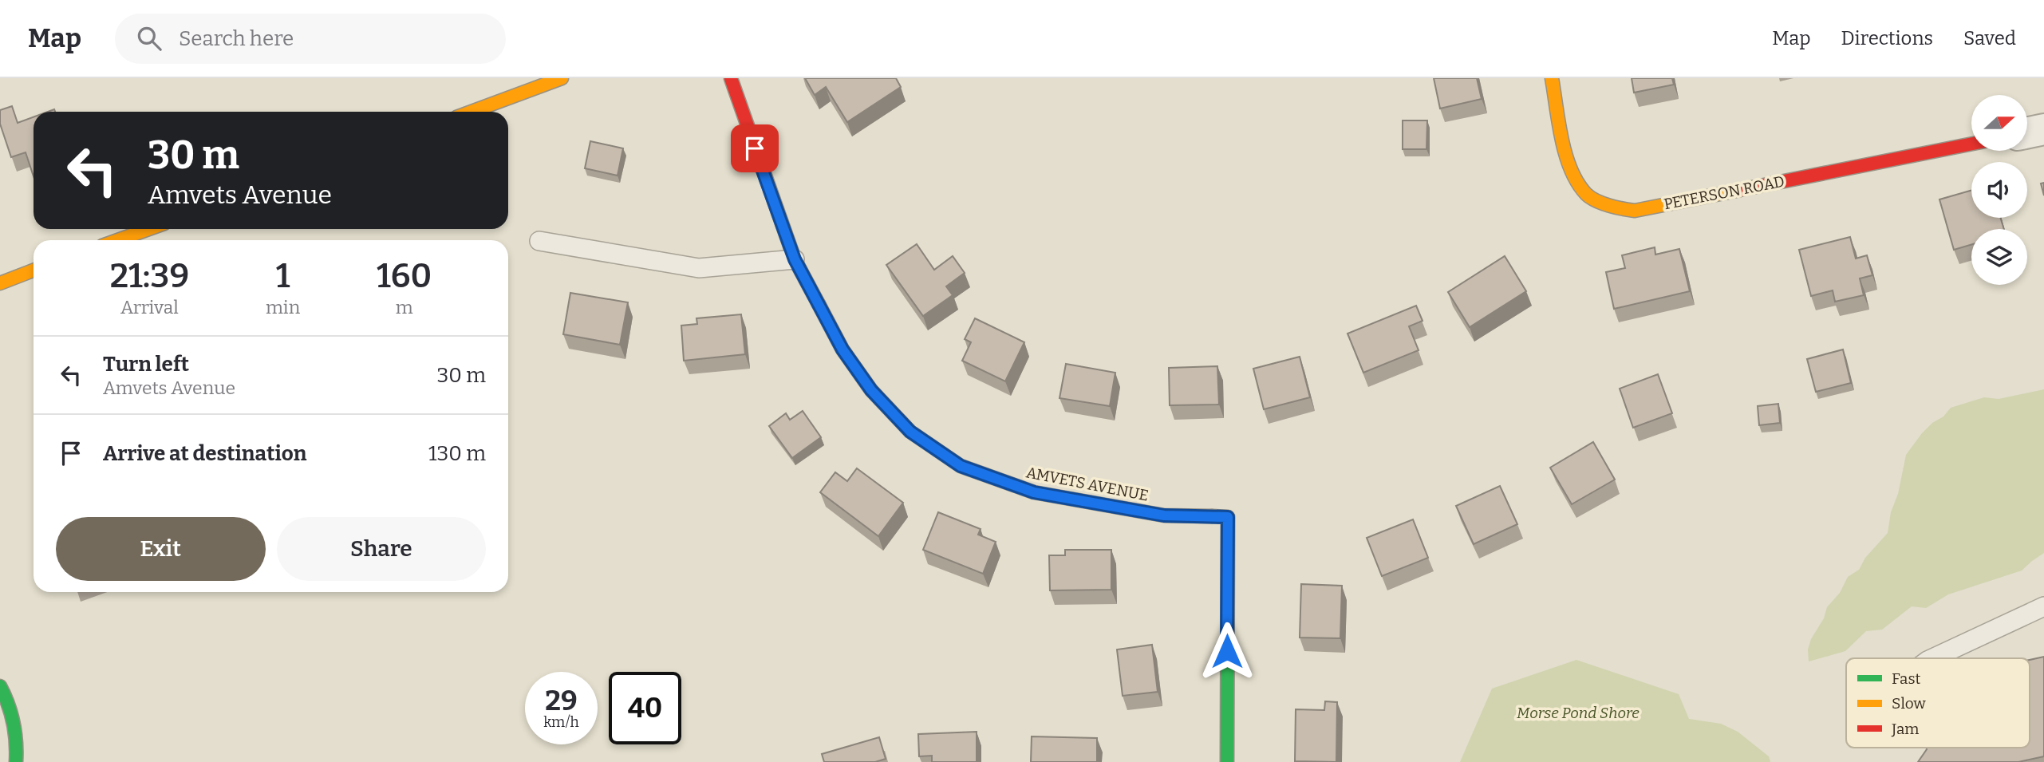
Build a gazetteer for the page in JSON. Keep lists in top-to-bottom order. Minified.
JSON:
{"streets":{"street":["PETERSON ROAD","AMVETS AVENUE"]},"parks":["Morse Pond Shore"],"legend":["Fast","Slow","Jam"],"north":"right","page":{"header":"Map","search":"Search here","nav":["Map","Directions","Saved"],"turn":["30 m","Amvets Avenue"],"eta":["21:39","Arrival","1","min","160","m"],"list":[{"name":"Turn left","note":"Amvets Avenue","value":"30 m"},{"name":"Arrive at destination","value":"130 m"}],"buttons":["Exit","Share"],"speed":"29 km/h","limit":"40"}}
